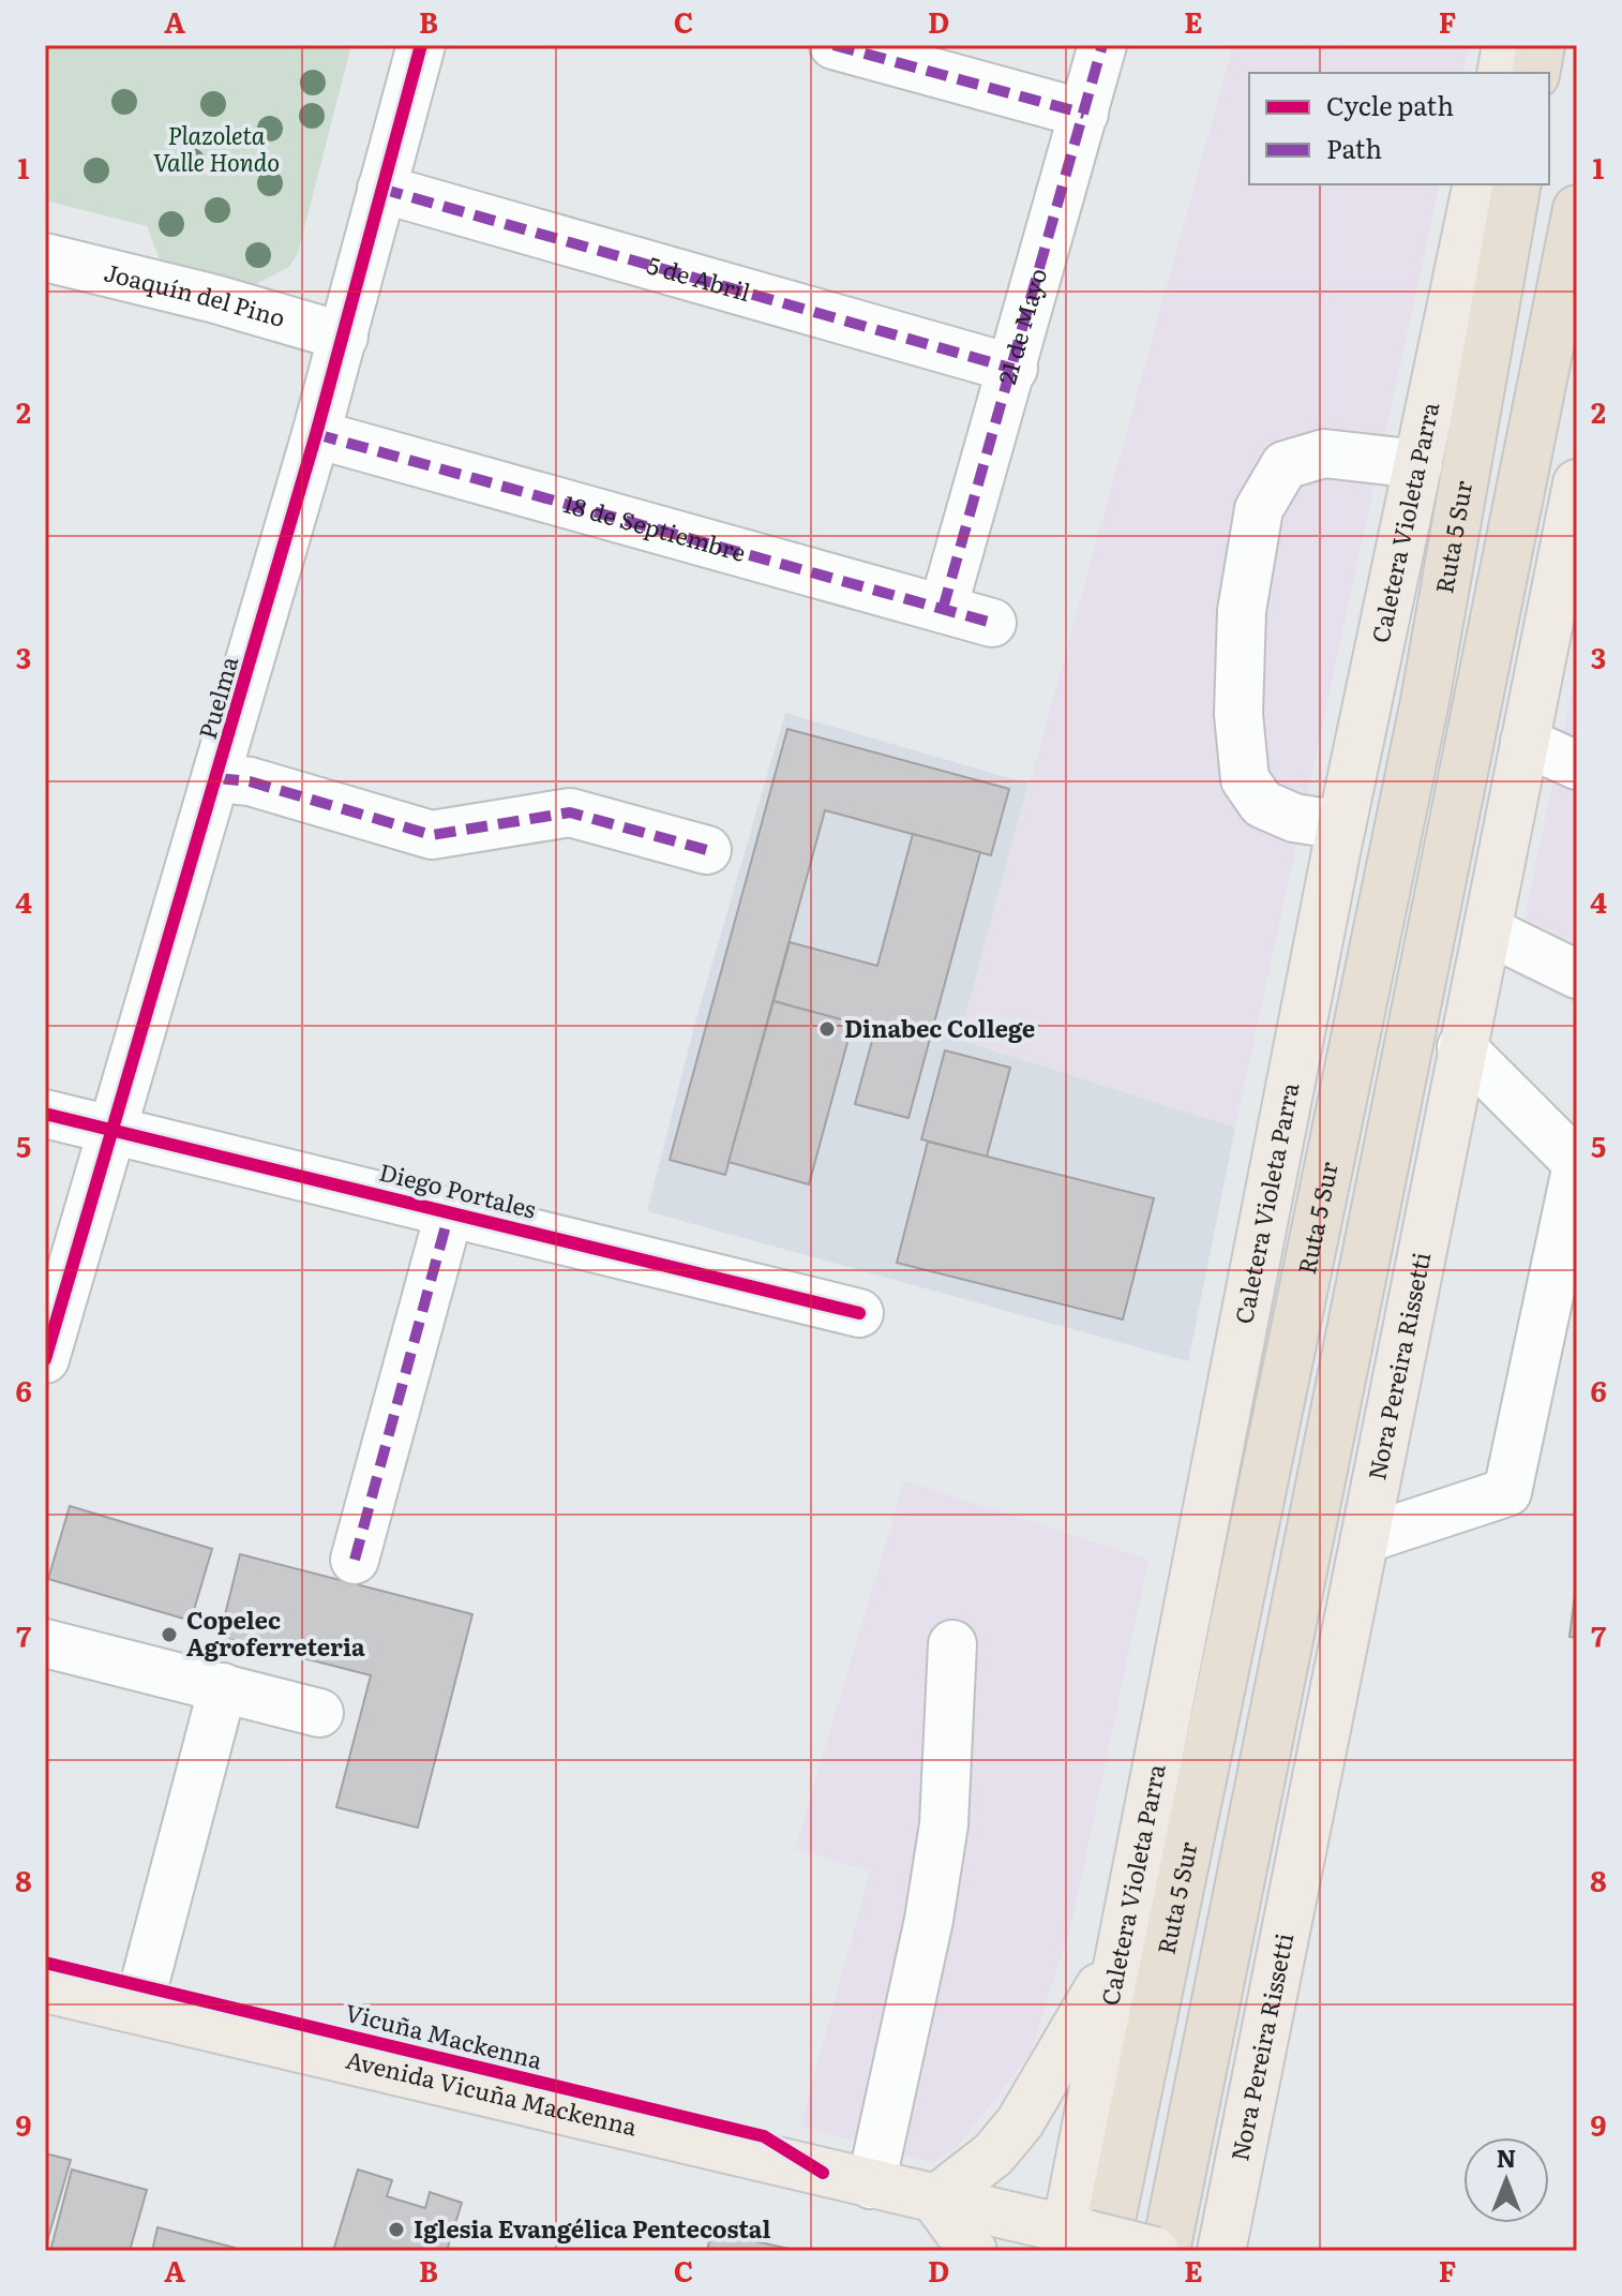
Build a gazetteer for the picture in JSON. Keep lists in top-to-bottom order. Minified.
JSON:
{"streets":{"highway":["Ruta 5 Sur"],"main road":["Caletera Violeta Parra","Nora Pereira Rissetti","Avenida Vicuña Mackenna"],"street":["5 de Abril","Joaquín del Pino","21 de Mayo","18 de Septiembre","Puelma","Diego Portales"],"cycle path":["Vicuña Mackenna"]},"crossings":[["5 de Abril","21 de Mayo"],["5 de Abril","Puelma"],["Joaquín del Pino","Puelma"],["21 de Mayo","18 de Septiembre"],["Caletera Violeta Parra","Ruta 5 Sur"],["18 de Septiembre","Puelma"],["Puelma","Diego Portales"]],"parks":["Plazoleta Valle Hondo"],"places":["Dinabec College","Copelec Agroferreteria","Iglesia Evangélica Pentecostal"],"legend":["Cycle path","Path"],"north":"top","grid":{"columns":["A","B","C","D","E","F"],"rows":["1","2","3","4","5","6","7","8","9"]}}
